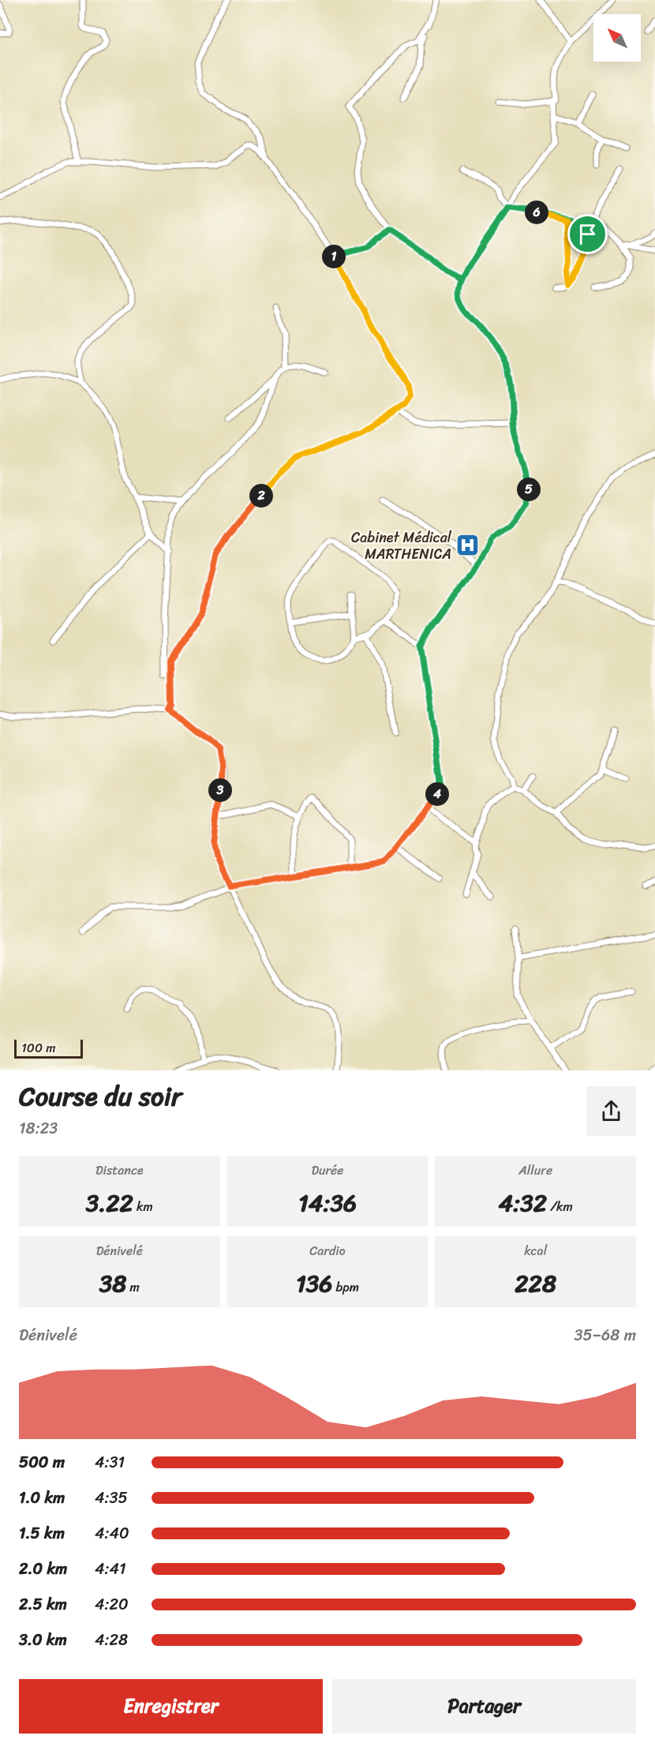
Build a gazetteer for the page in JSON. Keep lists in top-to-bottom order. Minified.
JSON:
{"places":{"hospital":["Cabinet Médical MARTHENICA"]},"scale_bar":"100 m","north":"top left","page":{"pins":["6","1","5","2","3","4"],"scale":"100 m","heading":["Course du soir","18:23"],"stats":[["Distance","3.22 km"],["Durée","14:36"],["Allure","4:32 /km"],["Dénivelé","38 m"],["Cardio","136 bpm"],["kcal","228"]],"chart":["Dénivelé","35–68 m"],"list":[{"name":"500 m","note":"4:31"},{"name":"1.0 km","note":"4:35"},{"name":"1.5 km","note":"4:40"},{"name":"2.0 km","note":"4:41"},{"name":"2.5 km","note":"4:20"},{"name":"3.0 km","note":"4:28"}],"buttons":["Enregistrer","Partager"]}}
